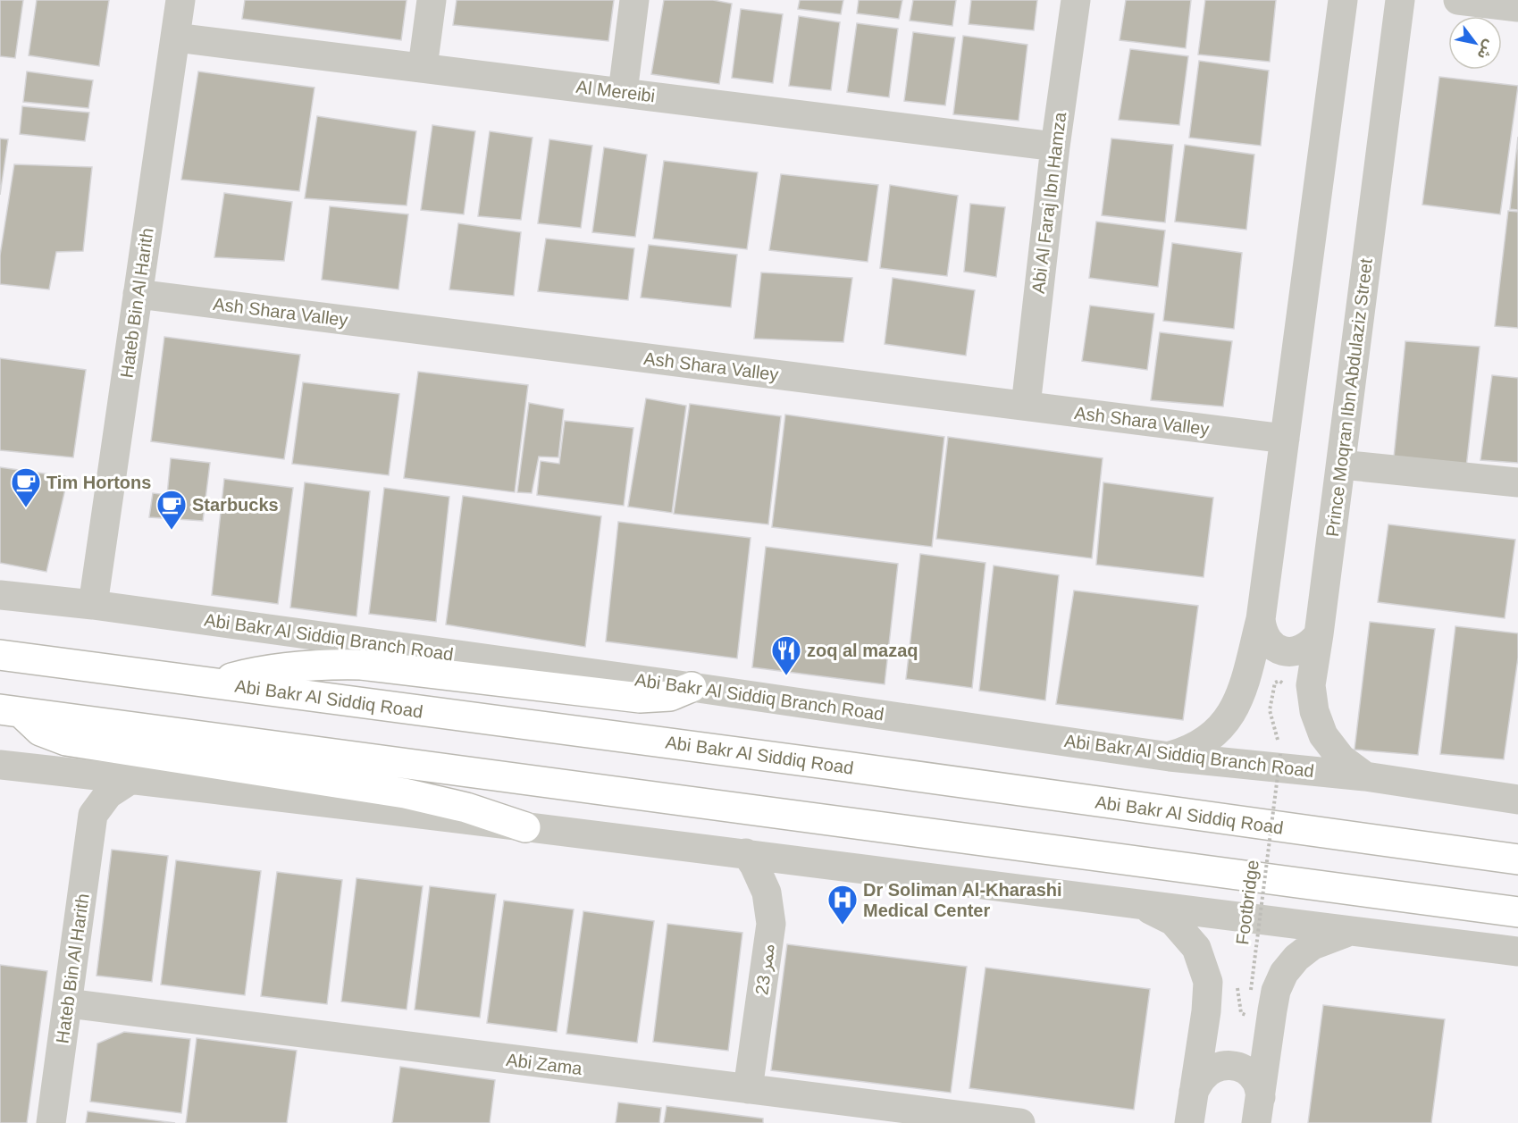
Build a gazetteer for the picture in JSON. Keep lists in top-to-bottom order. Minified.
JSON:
{"streets":{"main road":["Abi Bakr Al Siddiq Road"],"street":["Al Mereibi","Abi Al Faraj Ibn Hamza","Hateb Bin Al Harith","Ash Shara Valley","Prince Moqran Ibn Abdulaziz Street","Abi Bakr Al Siddiq Branch Road","ممر 23","Abi Zama"],"path":["Footbridge"]},"crossings":[["Al Mereibi","Abi Al Faraj Ibn Hamza"],["Al Mereibi","Hateb Bin Al Harith"],["Abi Al Faraj Ibn Hamza","Ash Shara Valley"],["Hateb Bin Al Harith","Ash Shara Valley"],["Hateb Bin Al Harith","Abi Bakr Al Siddiq Branch Road"],["Hateb Bin Al Harith","Abi Zama"],["Prince Moqran Ibn Abdulaziz Street","Abi Bakr Al Siddiq Branch Road"],["ممر 23","Abi Zama"]],"places":{"cafe":["Tim Hortons","Starbucks"],"restaurant":["zoq al mazaq"],"hospital":["Dr Soliman Al-Kharashi Medical Center"]},"north":"bottom right"}
